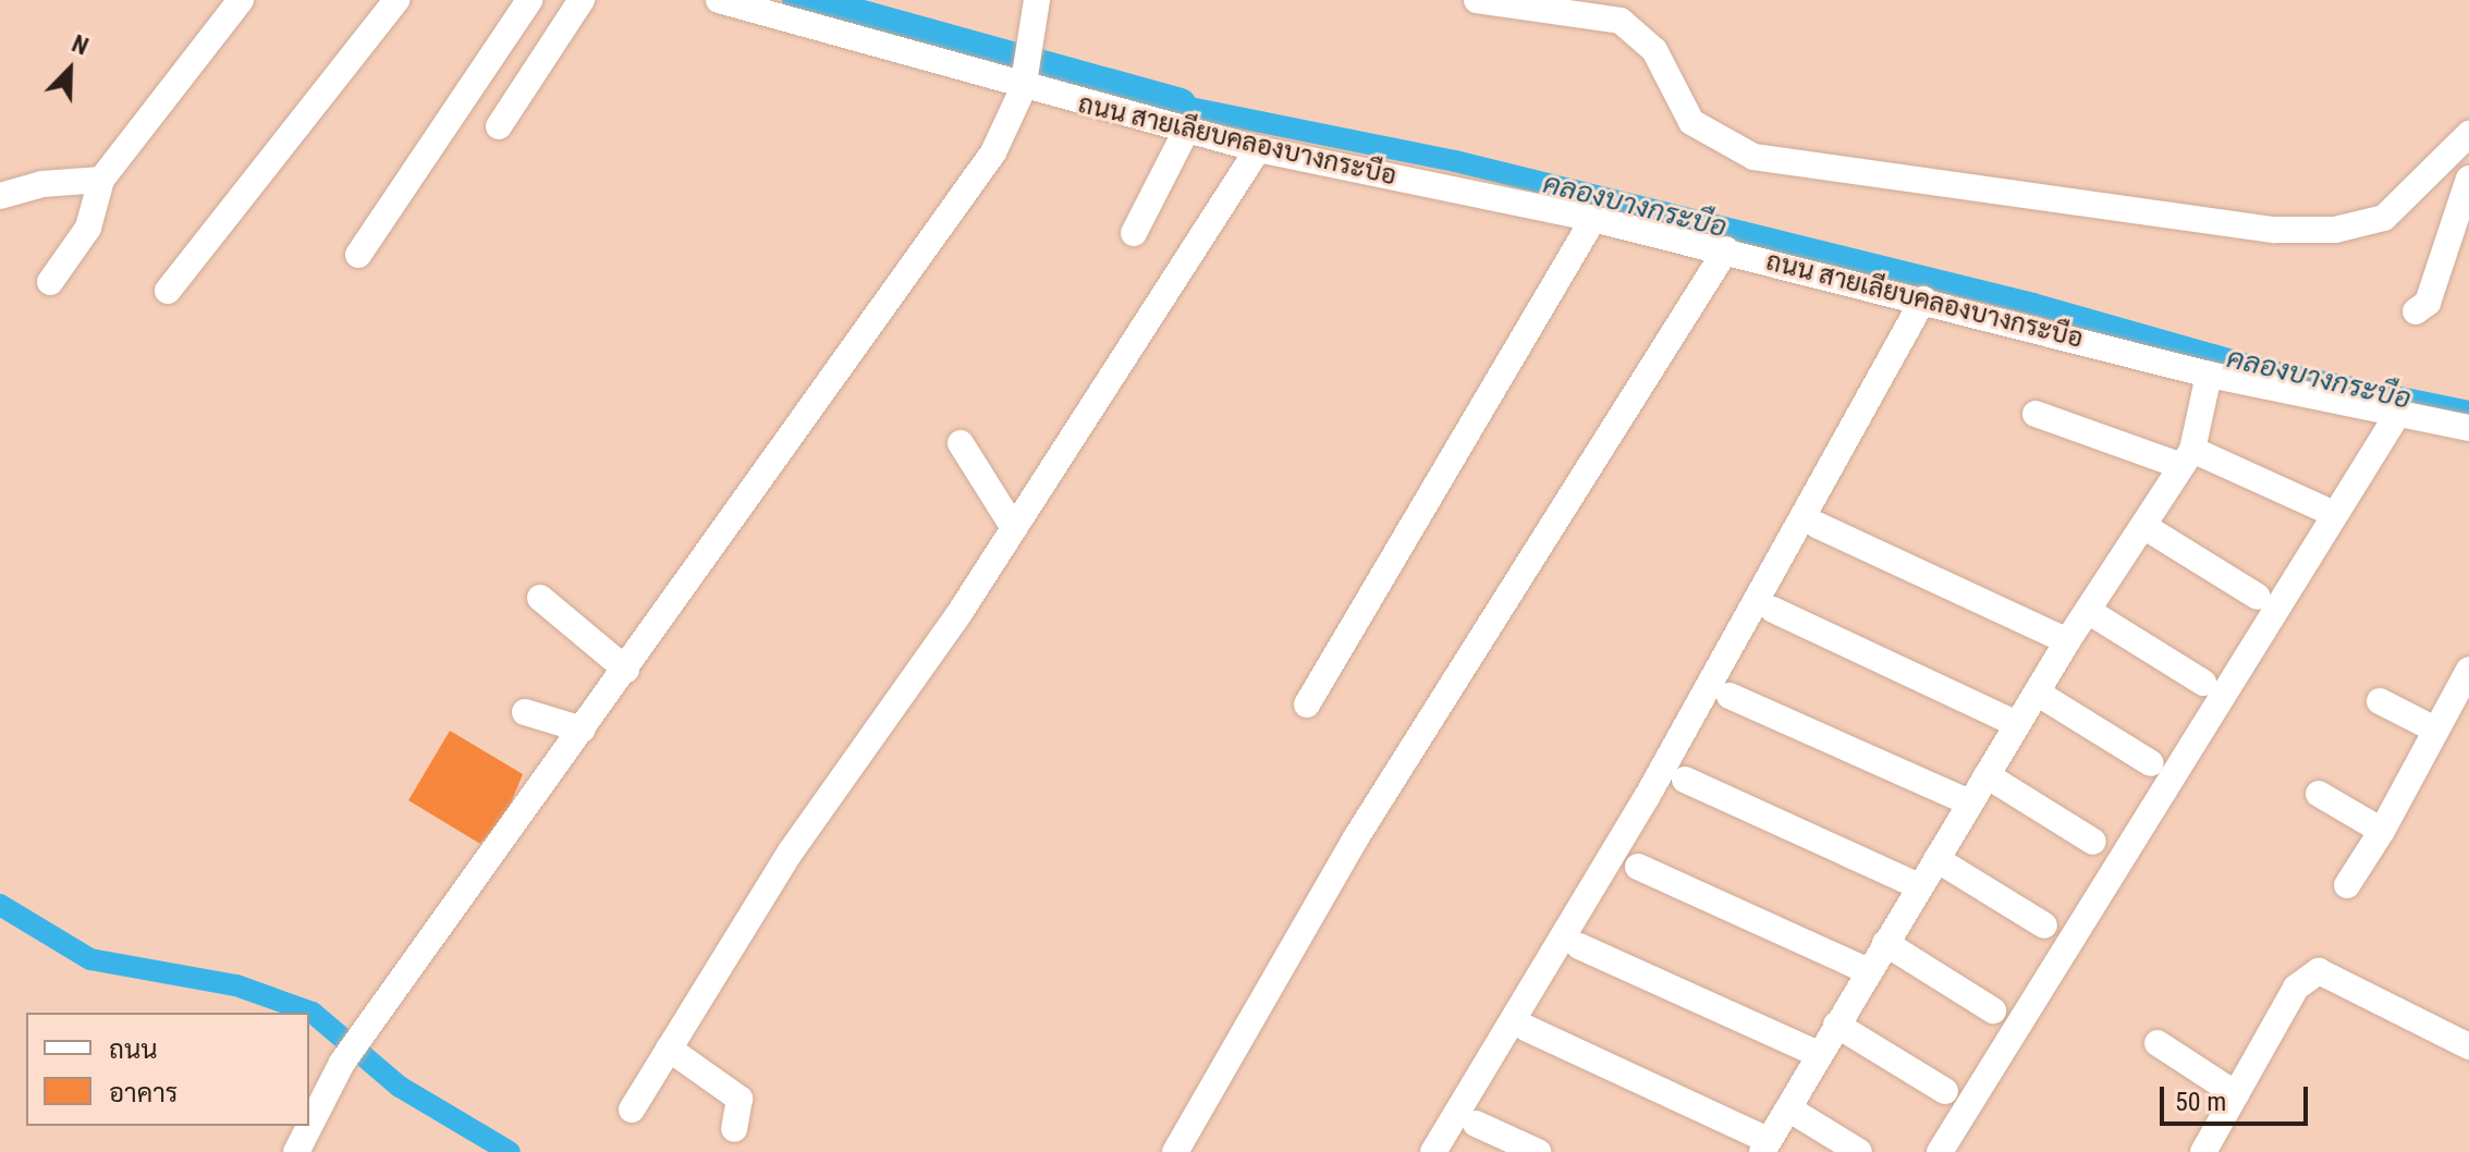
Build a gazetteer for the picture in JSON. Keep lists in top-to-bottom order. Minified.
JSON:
{"streets":{"street":["ถนน สายเลียบคลองบางกระบือ"]},"water":["คลองบางกระบือ"],"legend":["ถนน","อาคาร"],"scale_bar":"50 m","north":"top right"}
